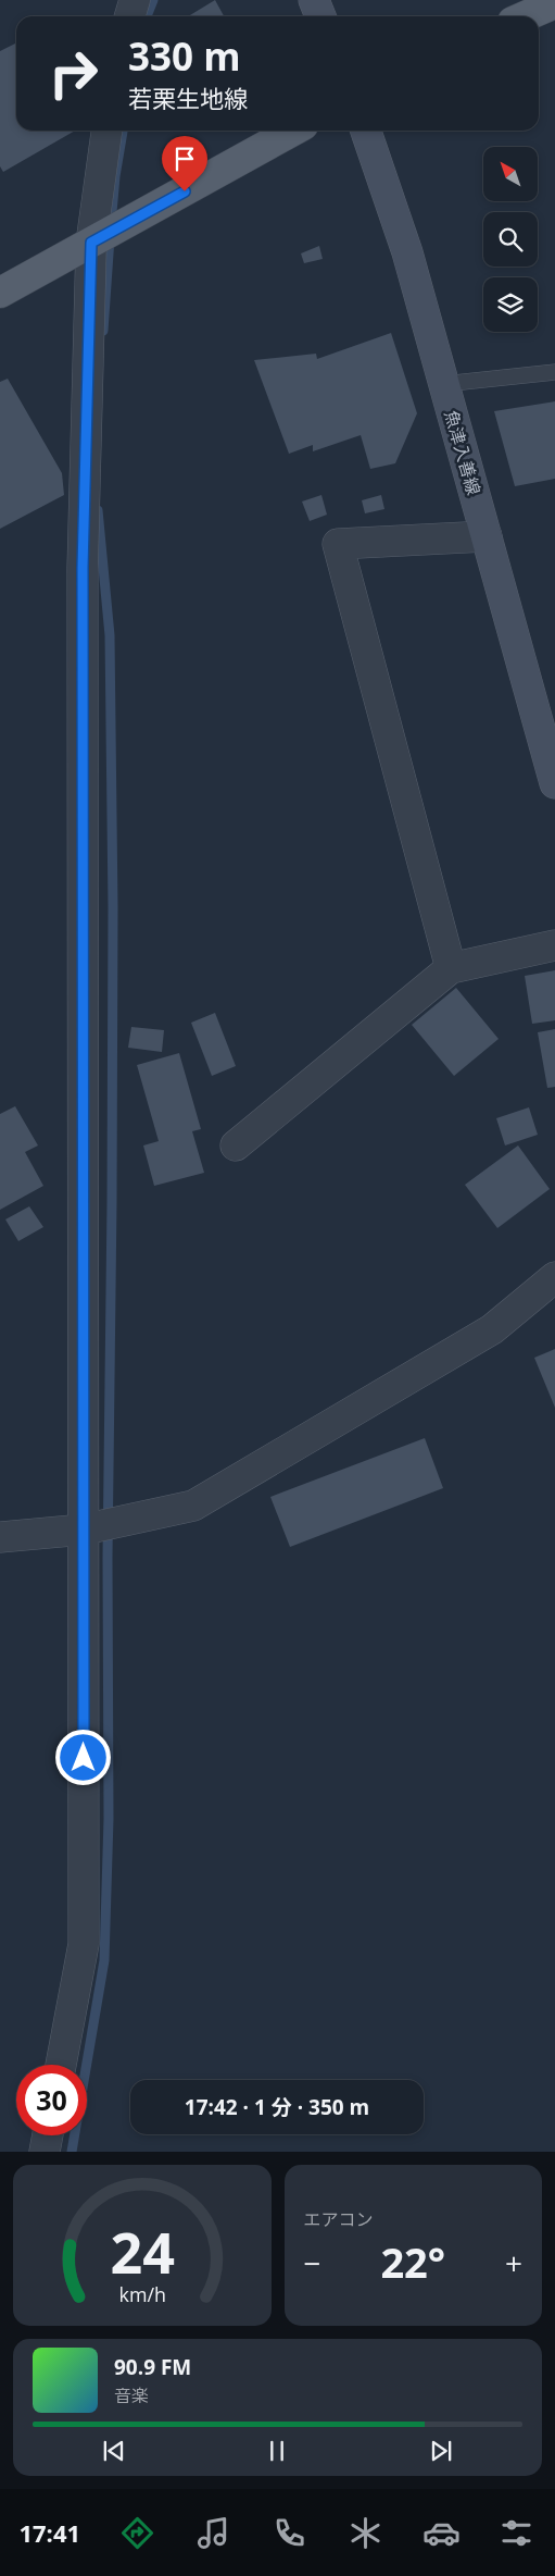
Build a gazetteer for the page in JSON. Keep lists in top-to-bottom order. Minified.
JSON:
{"streets":{"main road":["魚津入善線"]},"north":"top left","page":{"turn":["330 m","若栗生地線"],"limit":"30","trip":"17:42 · 1 分 · 350 m","tile":"エアコン","heat":["−","22°","+"],"song":["90.9 FM","音楽"],"tabs":"17:41","gauge":["24","km/h"]}}
